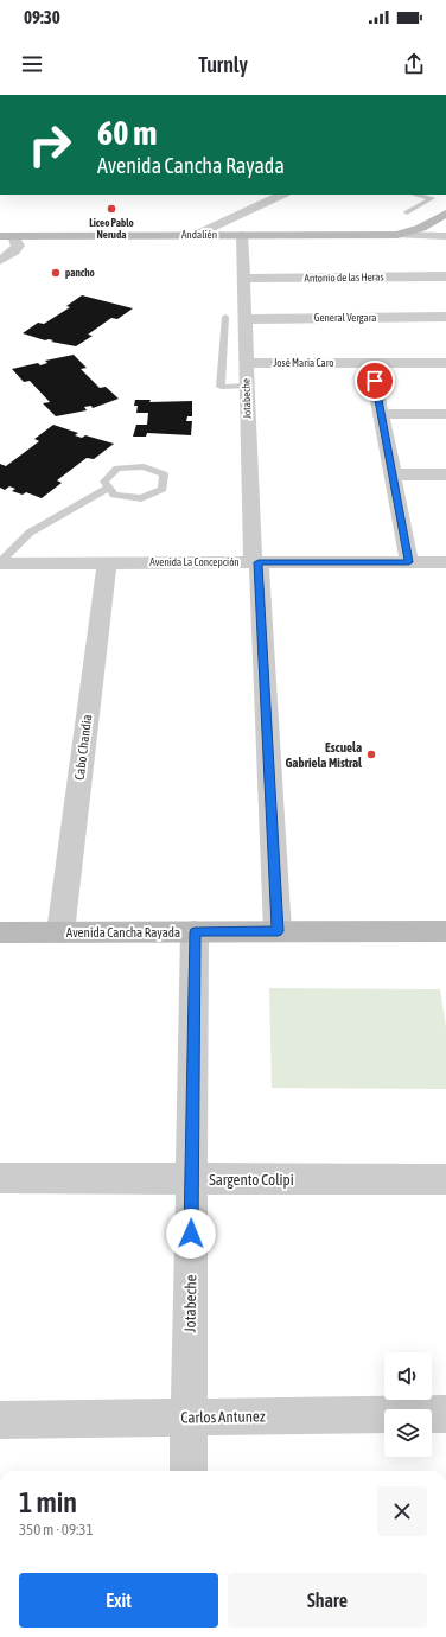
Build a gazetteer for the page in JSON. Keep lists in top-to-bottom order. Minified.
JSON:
{"streets":{"street":["Andalién","Antonio de las Heras","General Vergara","José María Caro","Jotabeche","Avenida La Concepción","Cabo Chandia","Avenida Cancha Rayada","Sargento Colipi","Carlos Antunez"]},"crossings":[["Andalién","Jotabeche"],["Antonio de las Heras","Jotabeche"],["General Vergara","Jotabeche"],["José María Caro","Jotabeche"],["Jotabeche","Avenida La Concepción"],["Jotabeche","Avenida Cancha Rayada"],["Jotabeche","Sargento Colipi"],["Jotabeche","Carlos Antunez"],["Avenida La Concepción","Cabo Chandia"],["Cabo Chandia","Avenida Cancha Rayada"]],"places":["Liceo Pablo Neruda","pancho","Escuela Gabriela Mistral"],"page":{"status":"09:30","header":"Turnly","turn":["60 m","Avenida Cancha Rayada"],"heading":["1 min","350 m · 09:31"],"buttons":["Exit","Share"]}}
